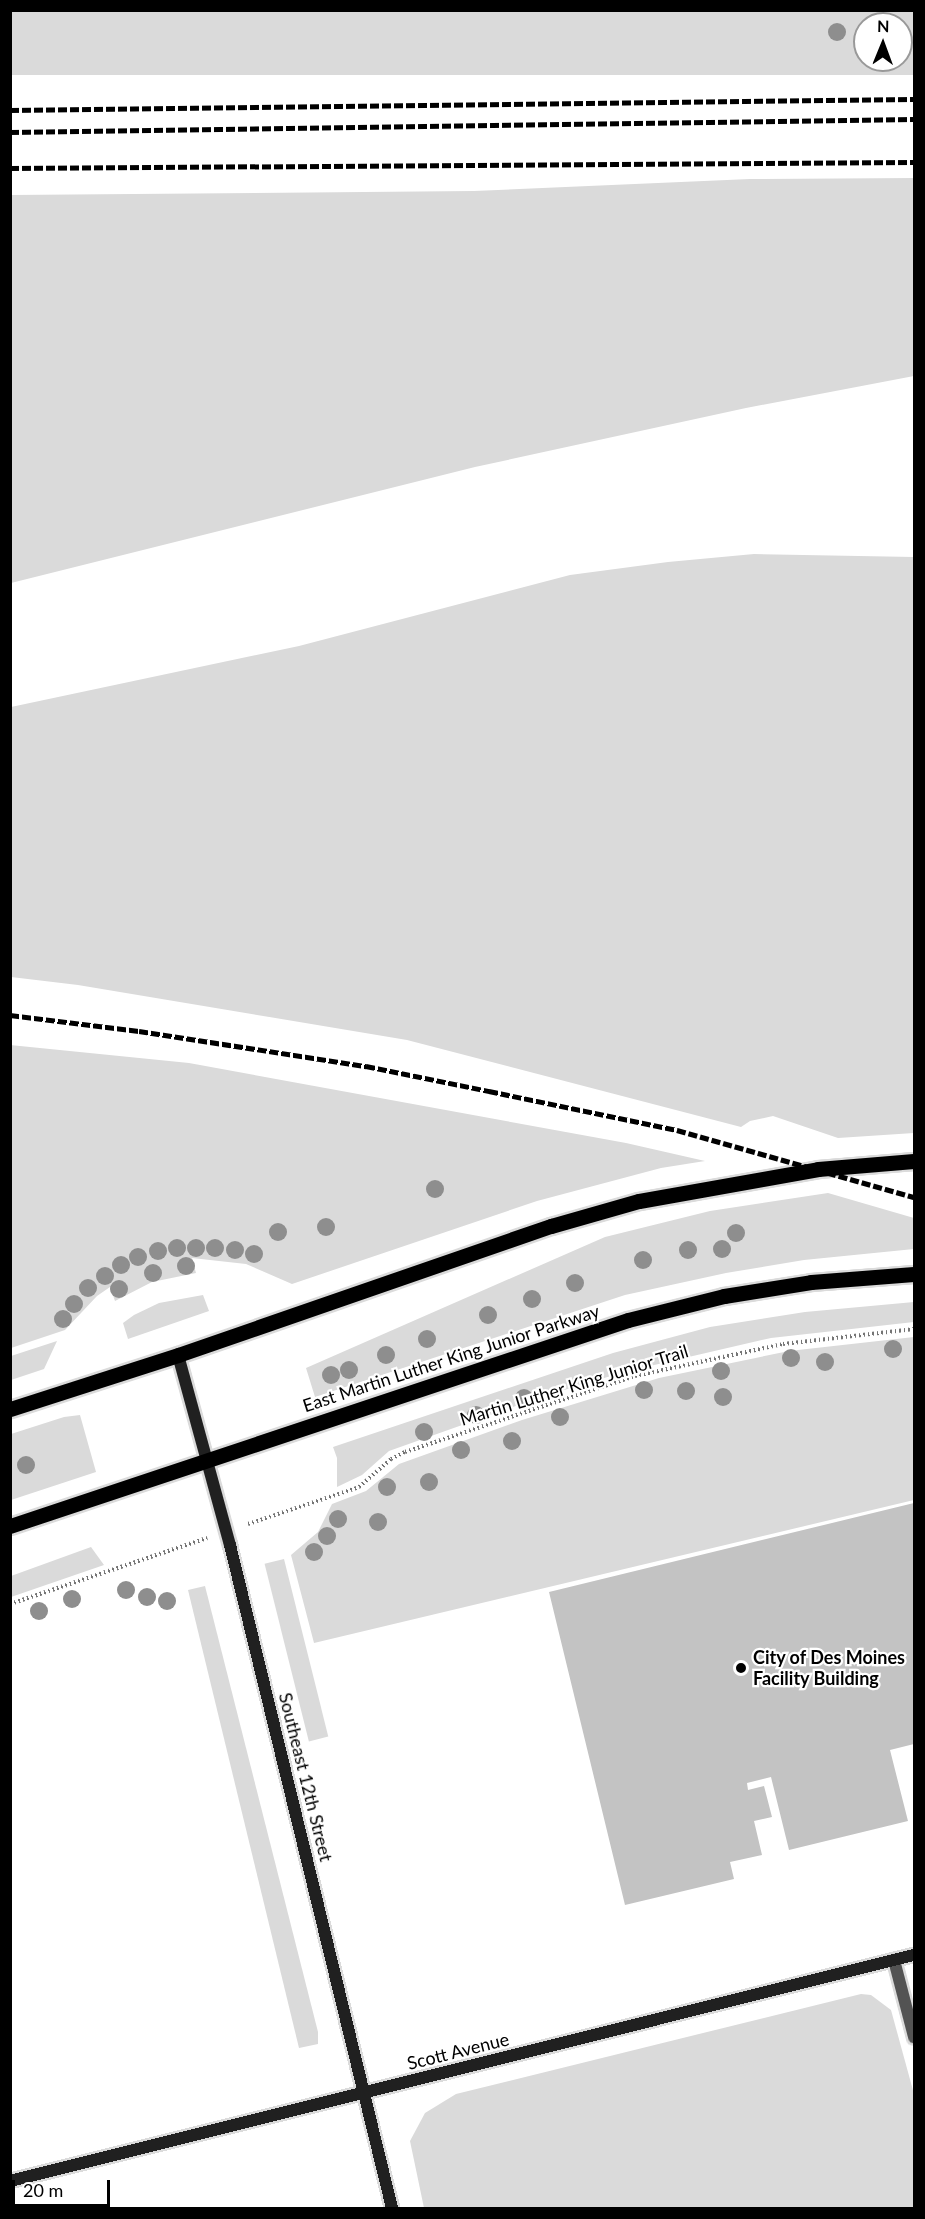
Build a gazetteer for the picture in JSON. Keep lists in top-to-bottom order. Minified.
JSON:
{"streets":{"main road":["East Martin Luther King Junior Parkway"],"street":["Southeast 12th Street","Scott Avenue"],"path":["Martin Luther King Junior Trail"]},"crossings":[["East Martin Luther King Junior Parkway","Southeast 12th Street"],["Southeast 12th Street","Scott Avenue"]],"places":["City of Des Moines Facility Building"],"scale_bar":"20 m","north":"top"}
